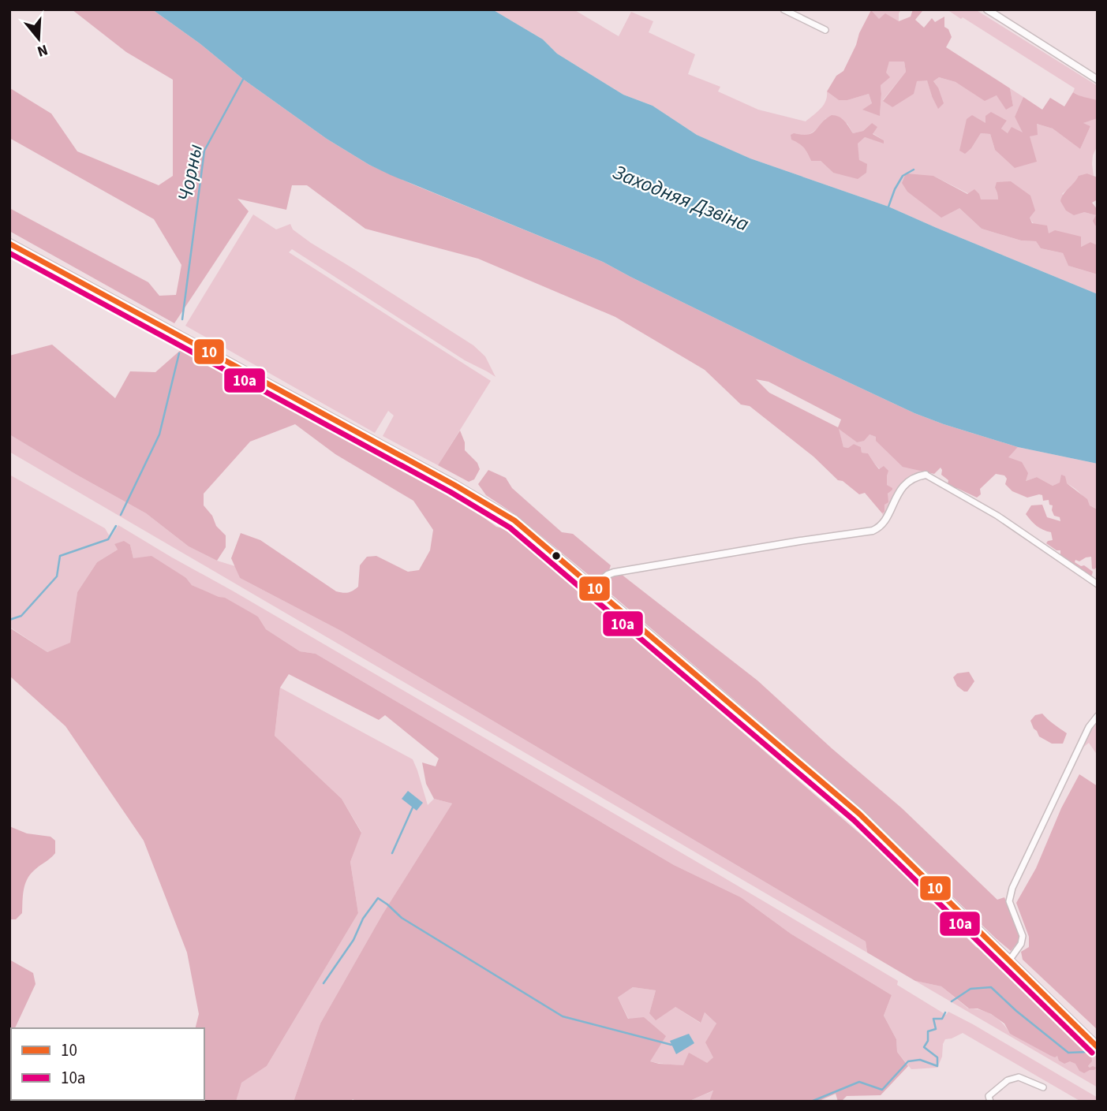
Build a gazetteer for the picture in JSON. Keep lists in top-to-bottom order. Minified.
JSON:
{"water":["Чорны","Заходняя Дзвіна"],"lines":["transit line 10","transit line 10а"],"legend":["10","10а"],"north":"bottom"}
